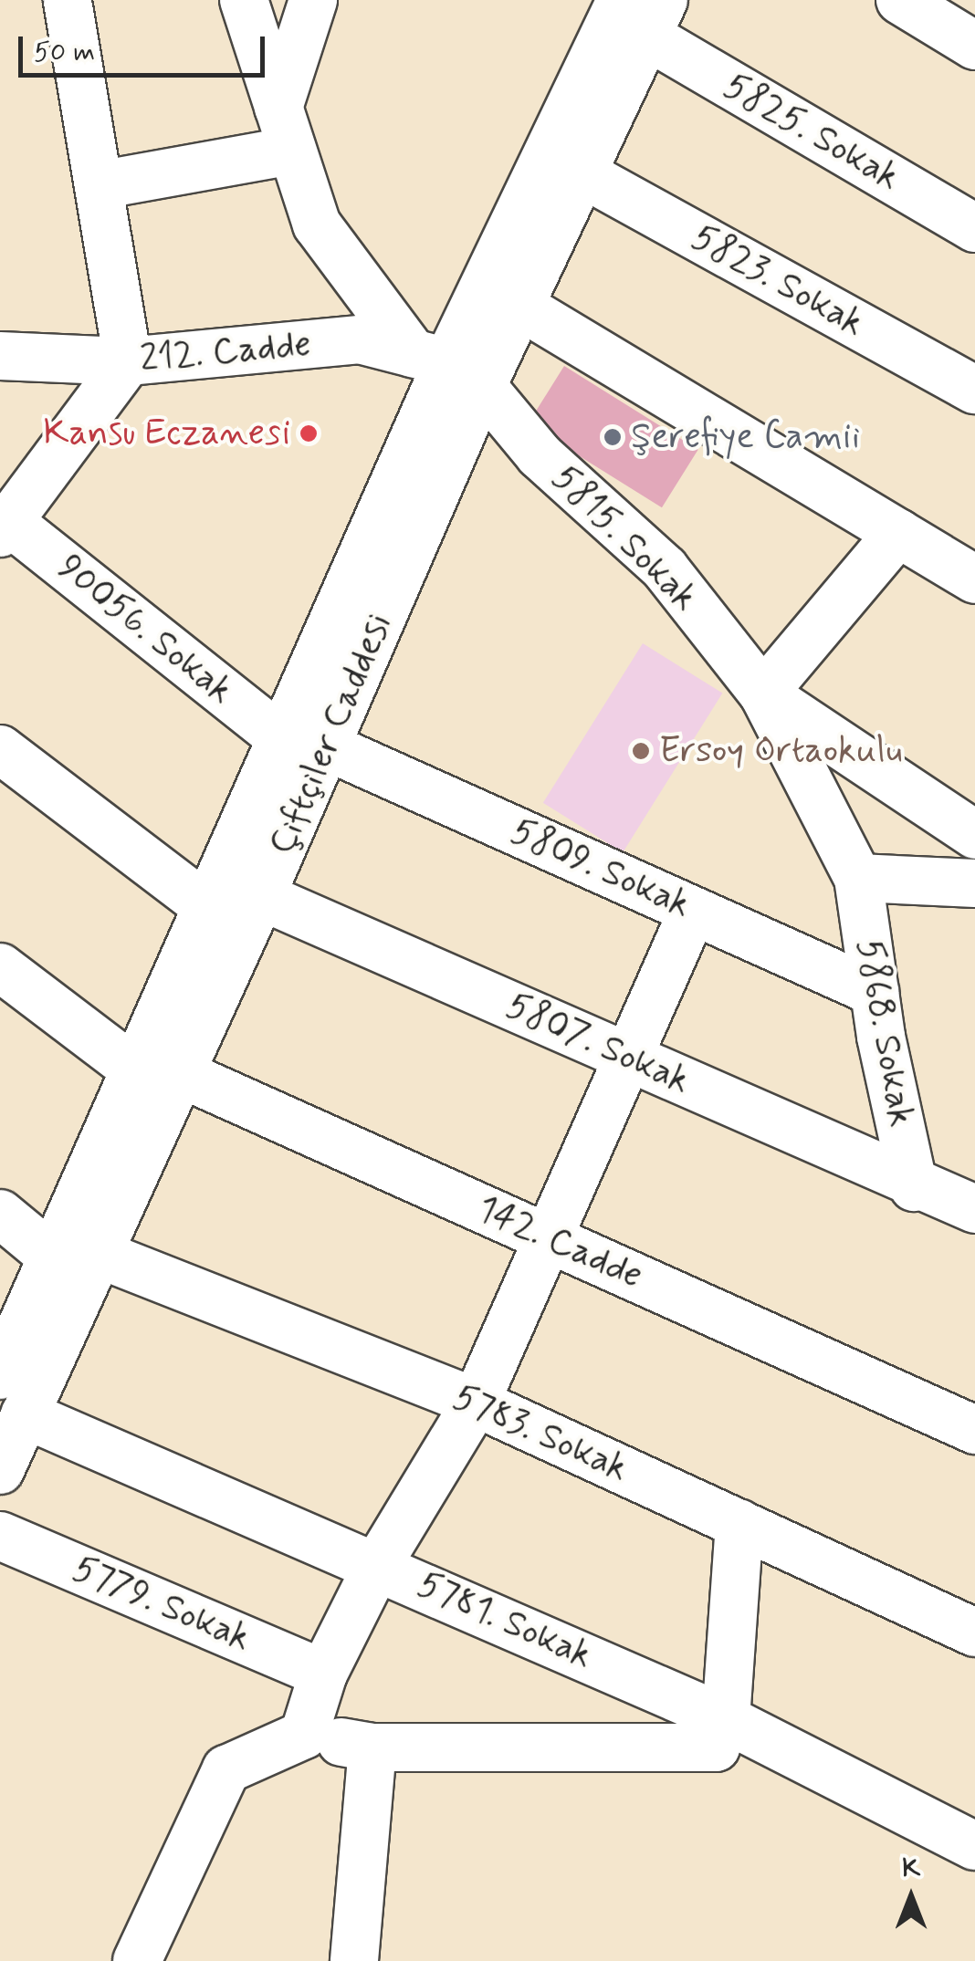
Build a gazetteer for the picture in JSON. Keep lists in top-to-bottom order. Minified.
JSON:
{"streets":{"street":["5825. Sokak","5823. Sokak","212. Cadde","5815. Sokak","90056. Sokak","Çiftçiler Caddesi","5809. Sokak","5868. Sokak","5807. Sokak","142. Cadde","5783. Sokak","5779. Sokak","5781. Sokak"]},"crossings":[["5825. Sokak","Çiftçiler Caddesi"],["5823. Sokak","Çiftçiler Caddesi"],["212. Cadde","5815. Sokak"],["212. Cadde","Çiftçiler Caddesi"],["5815. Sokak","Çiftçiler Caddesi"],["5815. Sokak","5868. Sokak"],["90056. Sokak","Çiftçiler Caddesi"],["90056. Sokak","5809. Sokak"],["Çiftçiler Caddesi","5809. Sokak"],["Çiftçiler Caddesi","5807. Sokak"],["Çiftçiler Caddesi","142. Cadde"],["Çiftçiler Caddesi","5783. Sokak"],["Çiftçiler Caddesi","5781. Sokak"],["5809. Sokak","5868. Sokak"],["5868. Sokak","5807. Sokak"]],"places":["Kansu Eczanesi","Şerefiye Camii","Ersoy Ortaokulu"],"scale_bar":"50 m","north":"top"}
